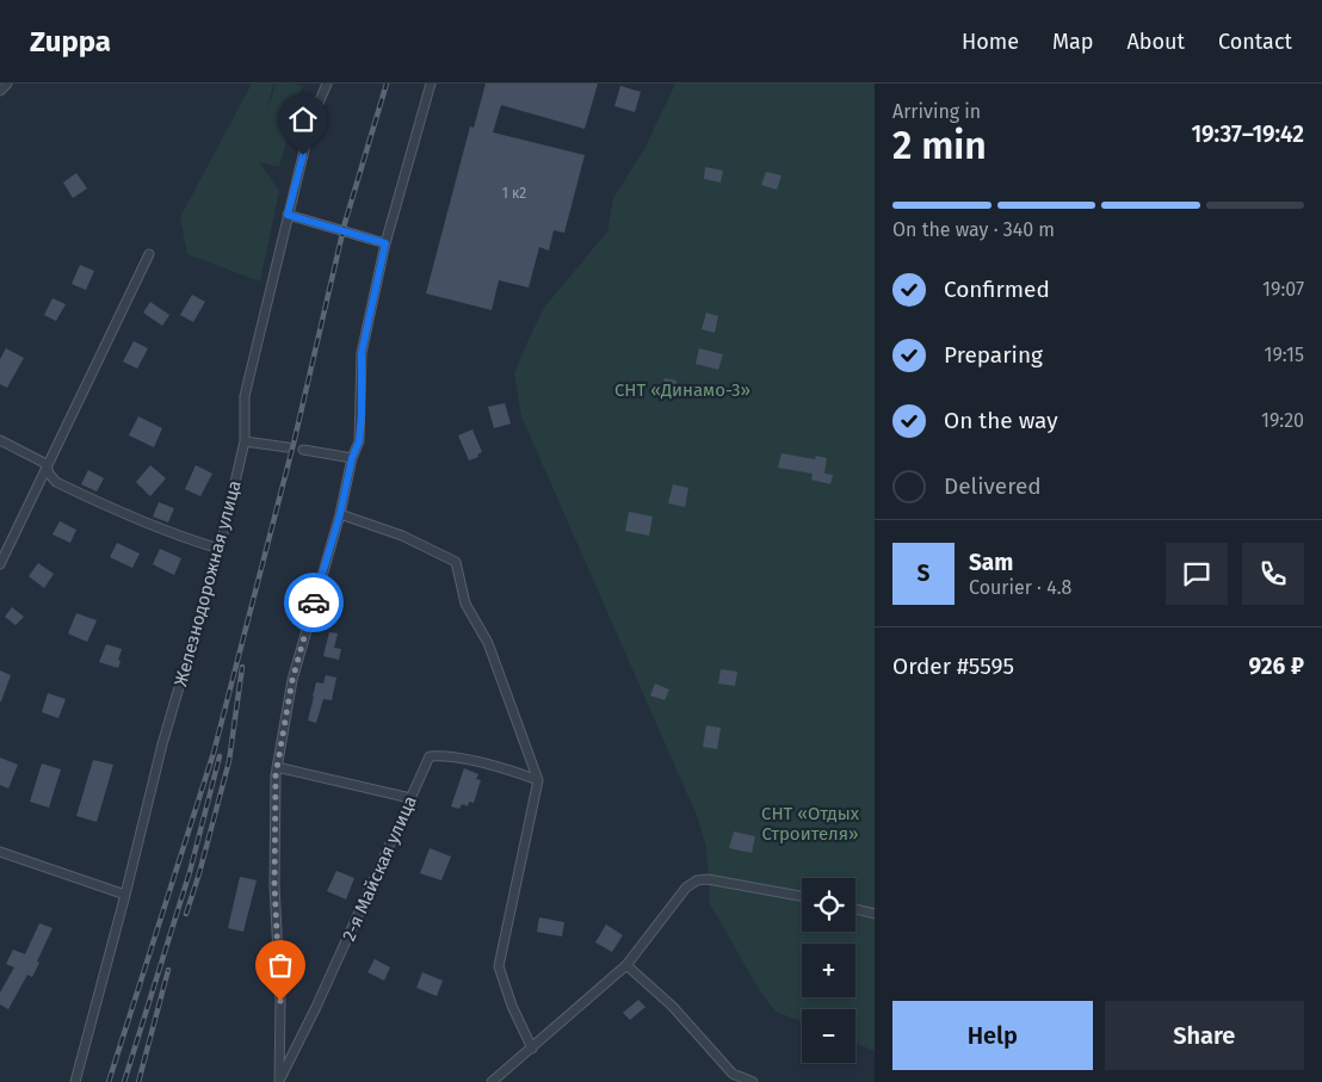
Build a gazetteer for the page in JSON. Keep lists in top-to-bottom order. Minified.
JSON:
{"streets":{"street":["Железнодорожная улица","2-я Майская улица"]},"parks":["СНТ «Динамо-3»","СНТ «Отдых Строителя»"],"house_numbers":["1 к2"],"page":{"header":"Zuppa","nav":["Home","Map","About","Contact"],"heading":["2 min","Arriving in","19:37–19:42"],"panel":["Sam","Courier · 4.8","Order #5595","926 ₽"],"bar":"On the way · 340 m","list":[["Confirmed","19:07"],["Preparing","19:15"],["On the way","19:20"],"Delivered"],"round":"S","map_buttons":["+","−"],"buttons":["Help","Share"]}}
